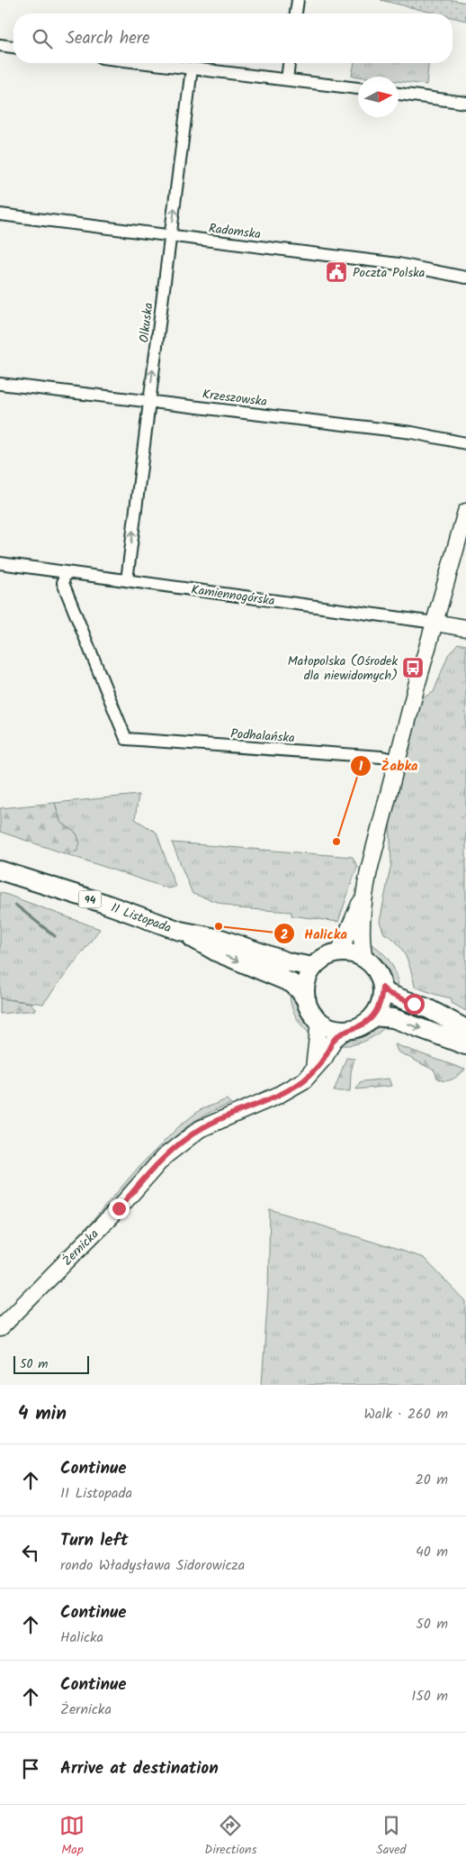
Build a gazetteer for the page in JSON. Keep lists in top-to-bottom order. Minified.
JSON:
{"streets":{"main road":["94","11 Listopada"],"street":["Radomska","Olkuska","Krzeszowska","Kamiennogórska","Podhalańska","Żernicka"]},"crossings":[["Radomska","Olkuska"],["Olkuska","Krzeszowska"],["Olkuska","Kamiennogórska"],["Kamiennogórska","Podhalańska"],["94","11 Listopada"],["94","Żernicka"],["11 Listopada","Żernicka"]],"one_way":["Olkuska"],"places":{"public building":["Poczta Polska"],"bus stop":["Małopolska (Ośrodek dla niewidomych)"],"other":["Żabka","Halicka"]},"scale_bar":"50 m","north":"right","page":{"search":"Search here","scale":"50 m","heading":["4 min","Walk · 260 m"],"list":[["Continue","11 Listopada","20 m"],["Turn left","rondo Władysława Sidorowicza","40 m"],["Continue","Halicka","50 m"],["Continue","Żernicka","150 m"],"Arrive at destination"],"nav":["Map","Directions","Saved"]}}
